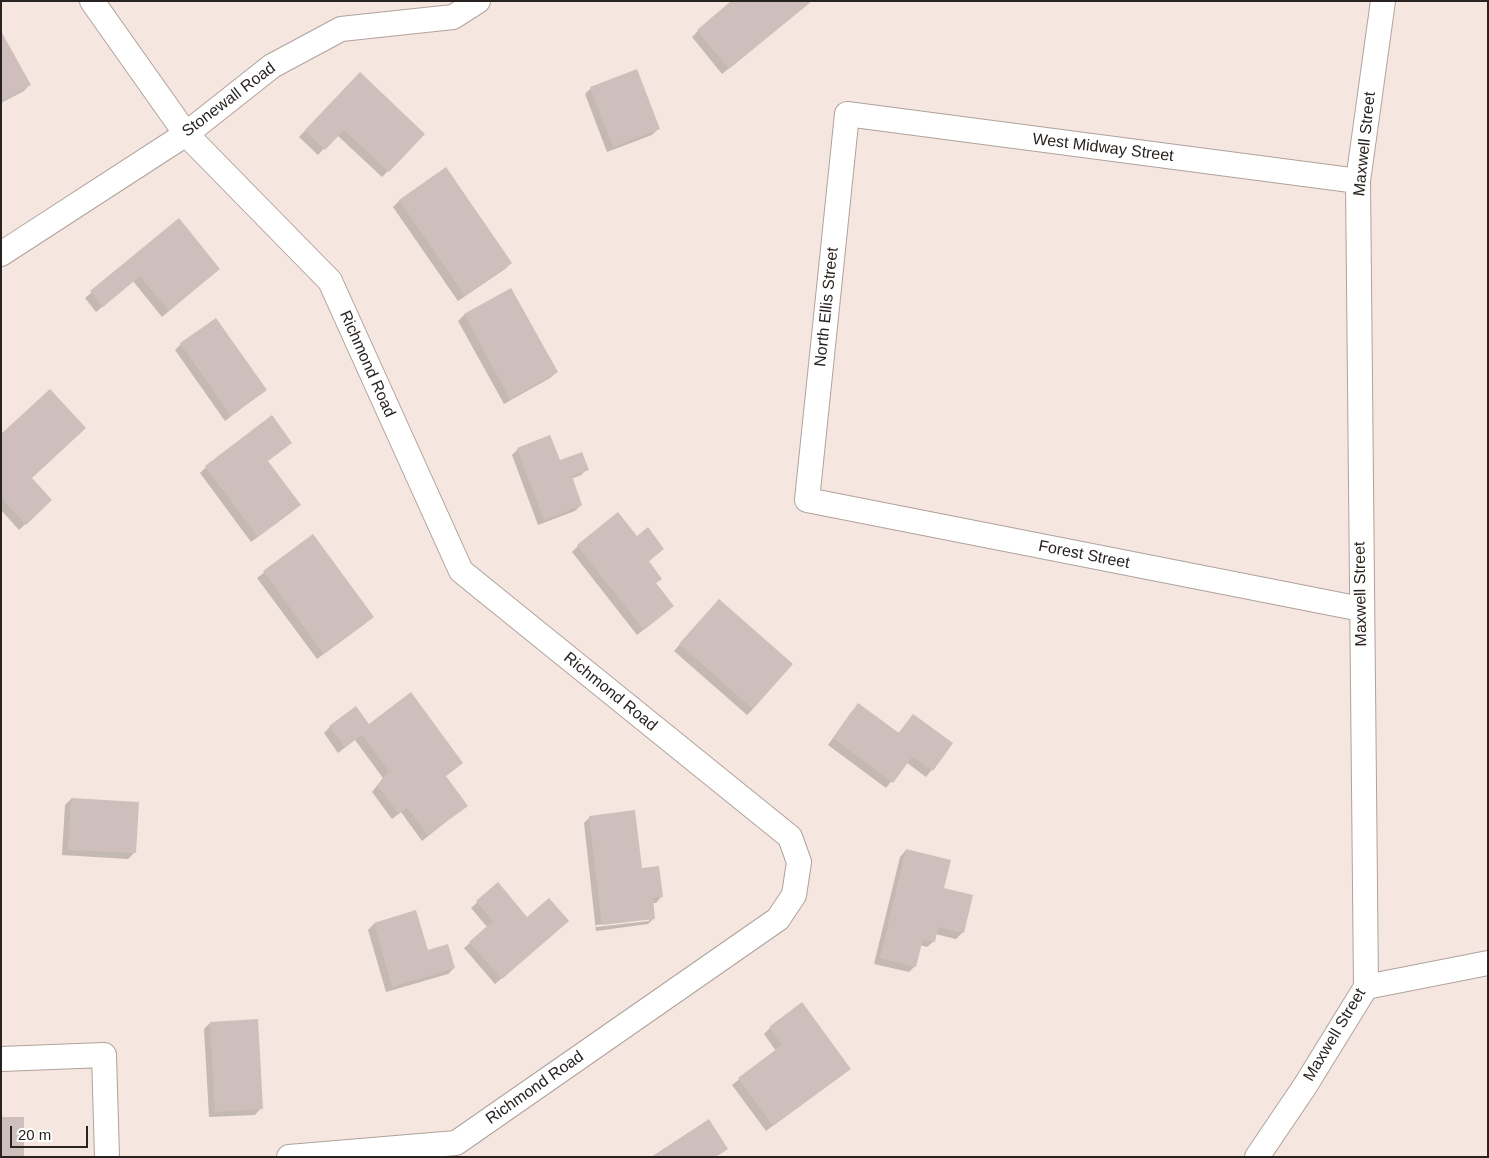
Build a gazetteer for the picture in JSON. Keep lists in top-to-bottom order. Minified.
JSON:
{"streets":{"street":["Stonewall Road","Maxwell Street","West Midway Street","North Ellis Street","Richmond Road","Forest Street"]},"crossings":[["Stonewall Road","Richmond Road"],["Maxwell Street","West Midway Street"],["Maxwell Street","Forest Street"],["West Midway Street","North Ellis Street"],["North Ellis Street","Forest Street"]],"scale_bar":"20 m"}
